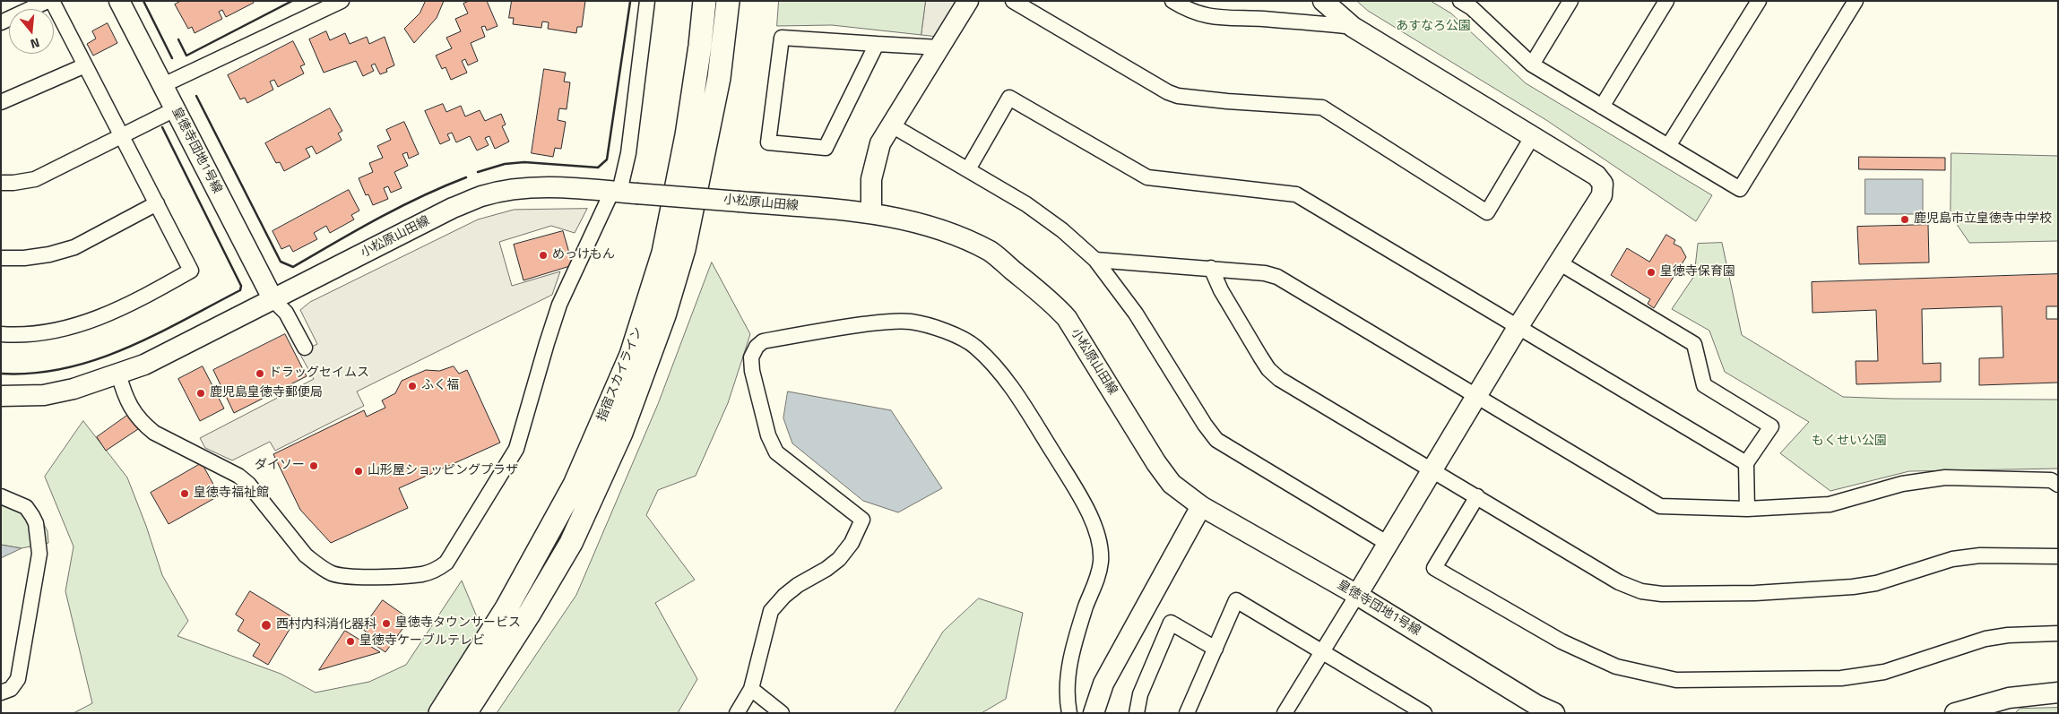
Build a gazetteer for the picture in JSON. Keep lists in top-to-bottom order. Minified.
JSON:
{"streets":{"main road":["指宿スカイライン"],"street":["皇徳寺団地1号線","小松原山田線"]},"crossings":[["皇徳寺団地1号線","小松原山田線"]],"parks":["あすなろ公園","もくせい公園"],"places":["鹿児島市立皇徳寺中学校","めっけもん","皇徳寺保育園","ドラッグセイムス","ふく福","鹿児島皇徳寺郵便局","ダイソー","山形屋ショッピングプラザ","皇徳寺福祉館","皇徳寺タウンサービス","西村内科消化器科","皇徳寺ケーブルテレビ"],"north":"bottom"}
